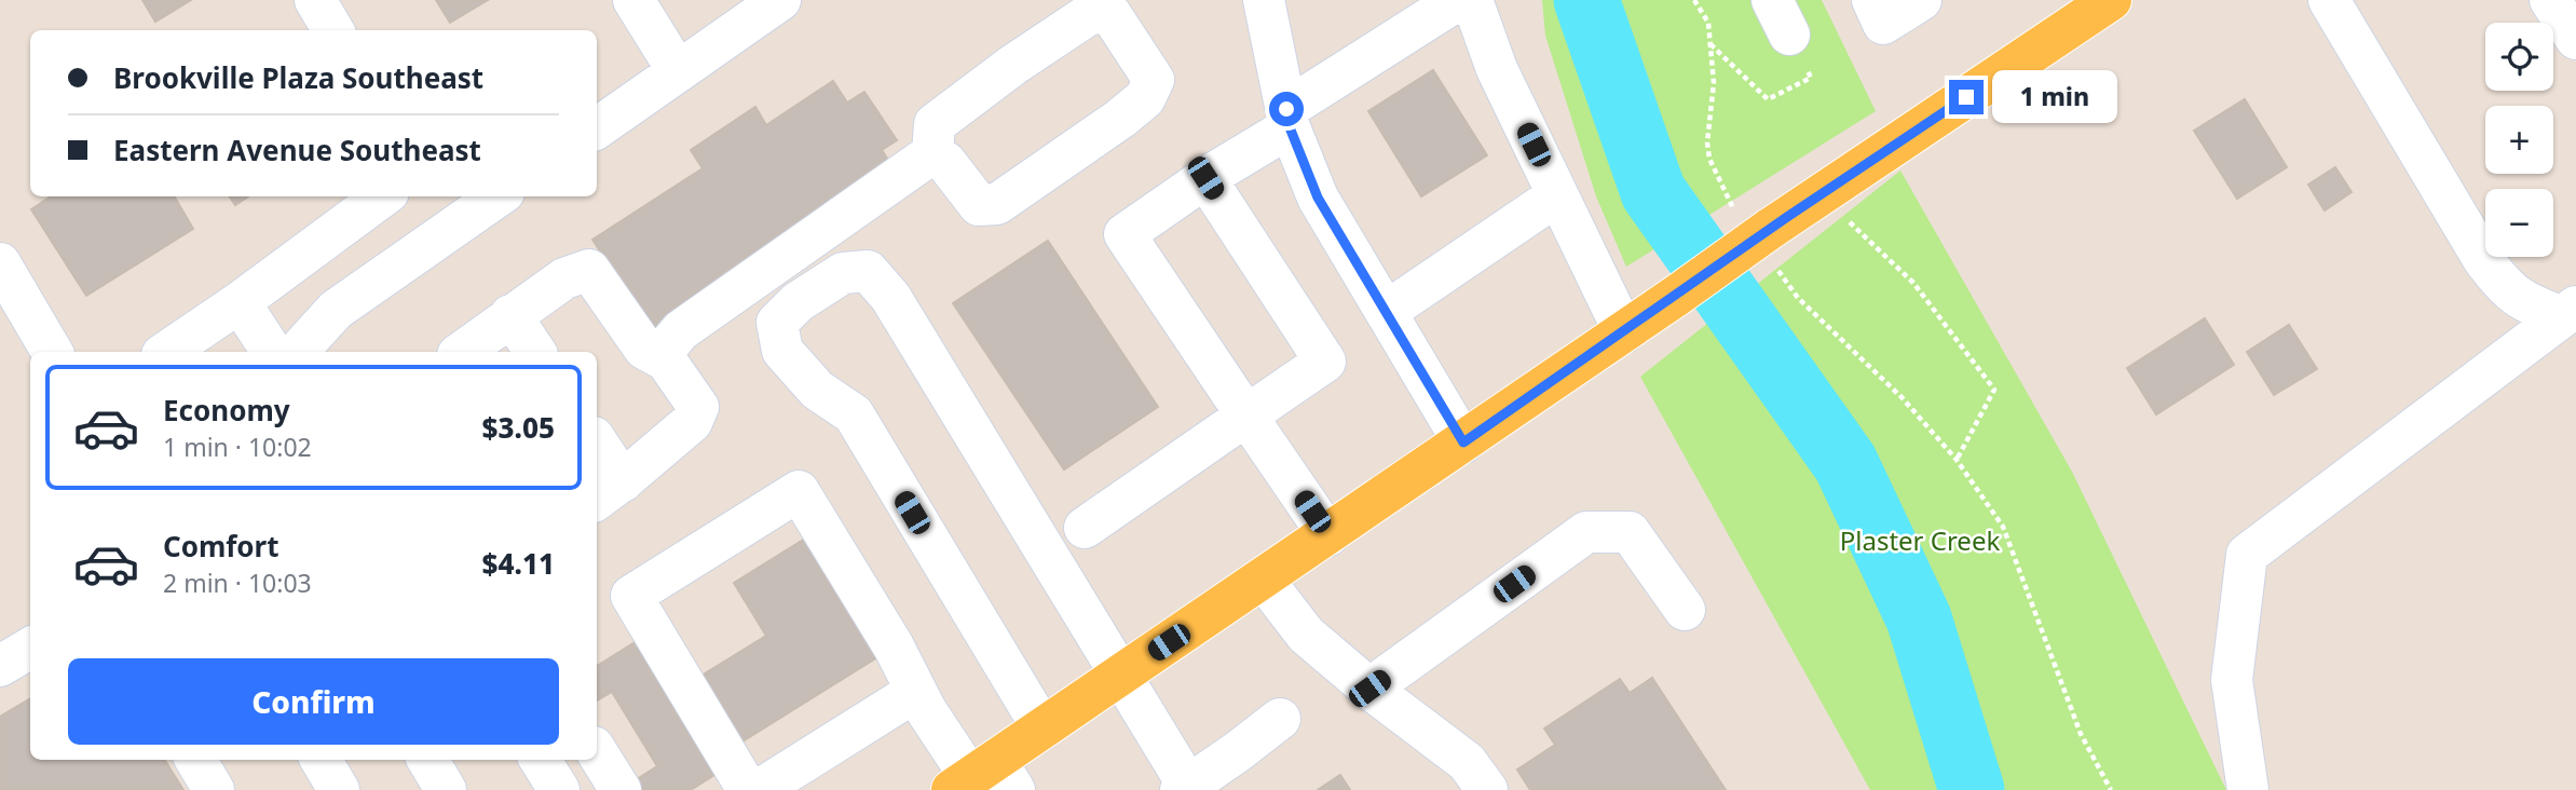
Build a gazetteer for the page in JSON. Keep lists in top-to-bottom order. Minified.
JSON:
{"parks":["Plaster Creek"],"page":{"map_buttons":["+","−"],"banner":["Brookville Plaza Southeast","Eastern Avenue Southeast"],"bubble":"1 min","list":[{"name":"Economy","note":"1 min · 10:02","value":"$3.05"},{"name":"Comfort","note":"2 min · 10:03","value":"$4.11"}],"buttons":"Confirm"}}
